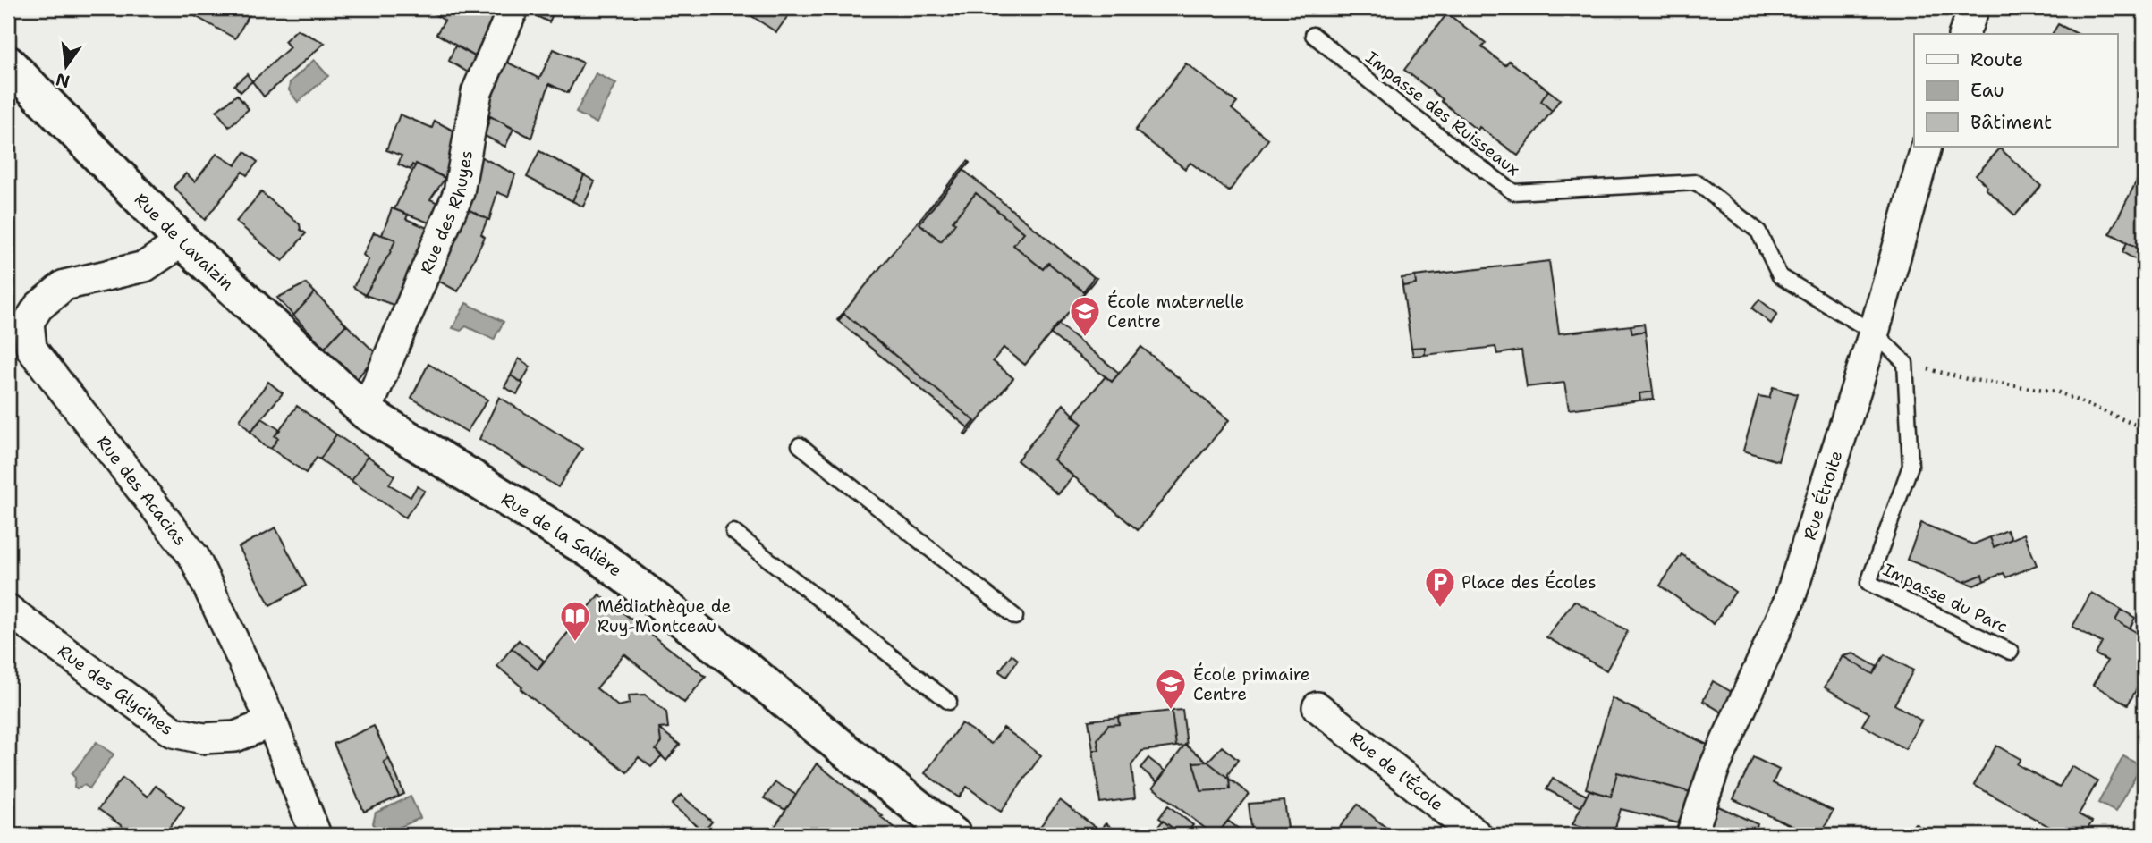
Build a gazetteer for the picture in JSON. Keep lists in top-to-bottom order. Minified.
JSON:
{"streets":{"main road":["Rue de Lavaizin","Rue de la Salière"],"street":["Rue des Rhuyes","Rue des Acacias","Rue Étroite","Rue des Glycines","Rue de l'École"],"lane":["Impasse des Ruisseaux","Impasse du Parc"]},"crossings":[["Impasse des Ruisseaux","Rue Étroite"],["Rue des Rhuyes","Rue de Lavaizin"],["Rue des Rhuyes","Rue de la Salière"],["Rue de Lavaizin","Rue des Acacias"],["Rue de Lavaizin","Rue de la Salière"],["Rue des Acacias","Rue des Glycines"]],"places":{"school or university":["École maternelle Centre","École primaire Centre"],"parking":["Place des Écoles"],"library":["Médiathèque de Ruy-Montceau"]},"legend":["Route","Eau","Bâtiment"],"north":"bottom"}
